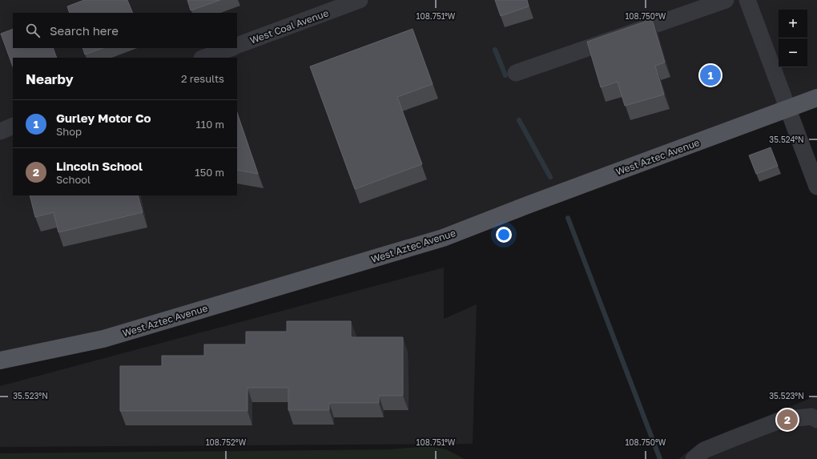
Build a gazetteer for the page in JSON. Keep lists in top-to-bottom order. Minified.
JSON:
{"streets":{"main road":["West Aztec Avenue"],"street":["West Coal Avenue"]},"page":{"map_buttons":["+","−"],"search":"Search here","heading":["Nearby","2 results"],"pins":["1","2"],"list":[{"mark":"1","name":"Gurley Motor Co","note":"Shop","value":"110 m"},{"mark":"2","name":"Lincoln School","note":"School","value":"150 m"}]},"coordinates":["108.751°W","108.750°W","35.524°N","35.523°N","108.752°W"]}
